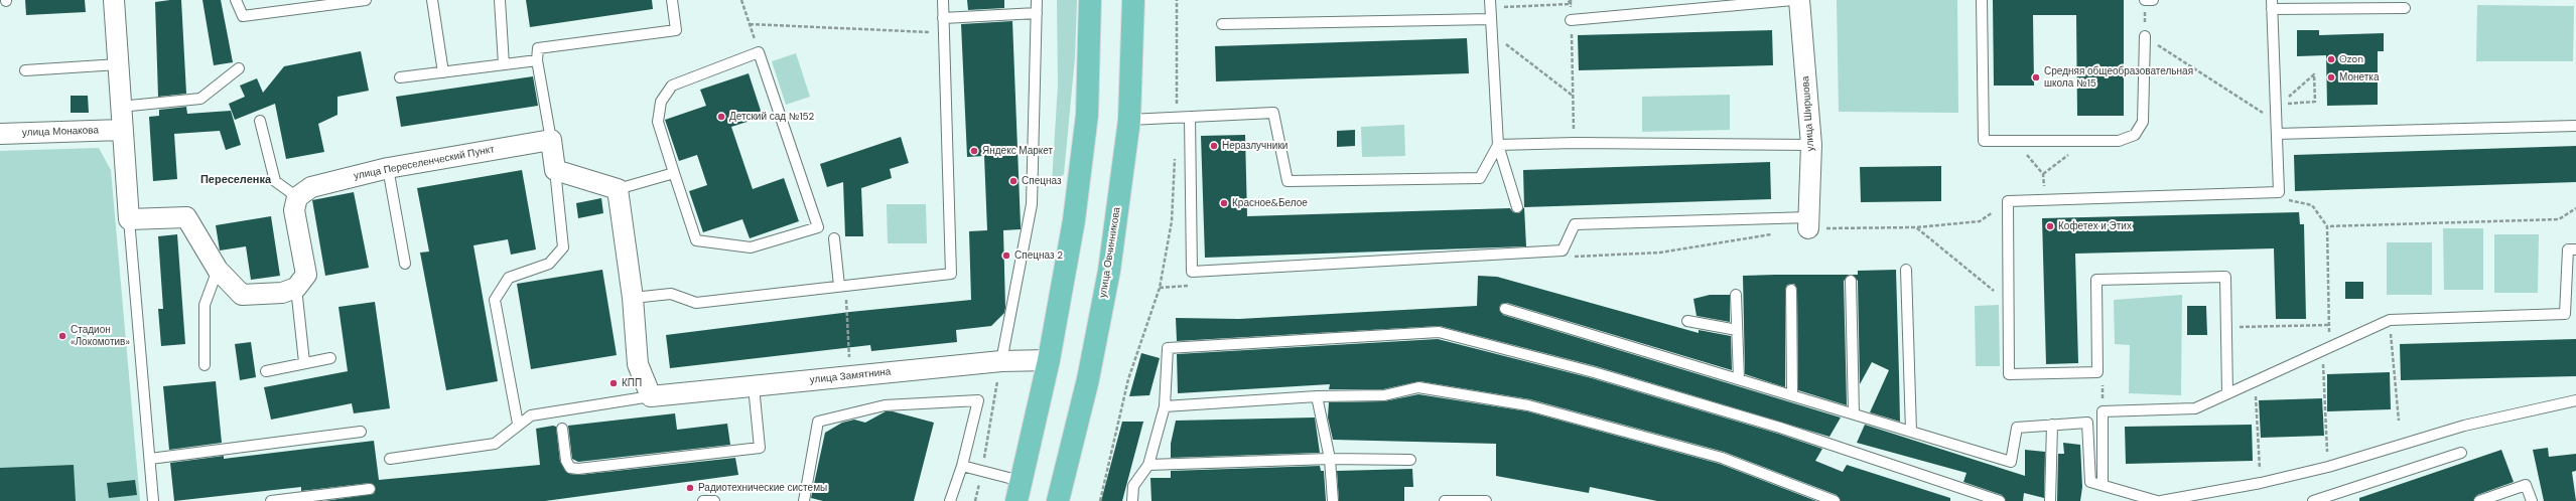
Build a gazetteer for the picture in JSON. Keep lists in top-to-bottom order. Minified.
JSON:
{"streets":{"main road":["улица Овчинникова"],"street":["улица Ширшова","улица Монакова","улица Переселенческий Пункт","улица Замятнина"]},"districts":["Переселенка"],"places":["Ozon","Средняя общеобразовательная школа №15","Монетка","Детский сад №152","Неразлучники","Яндекс Маркет","Спецназ","Красное&Белое","Кофетех и Этих","Спецназ 2","Стадион «Локомотив»","КПП","Радиотехнические системы"]}
